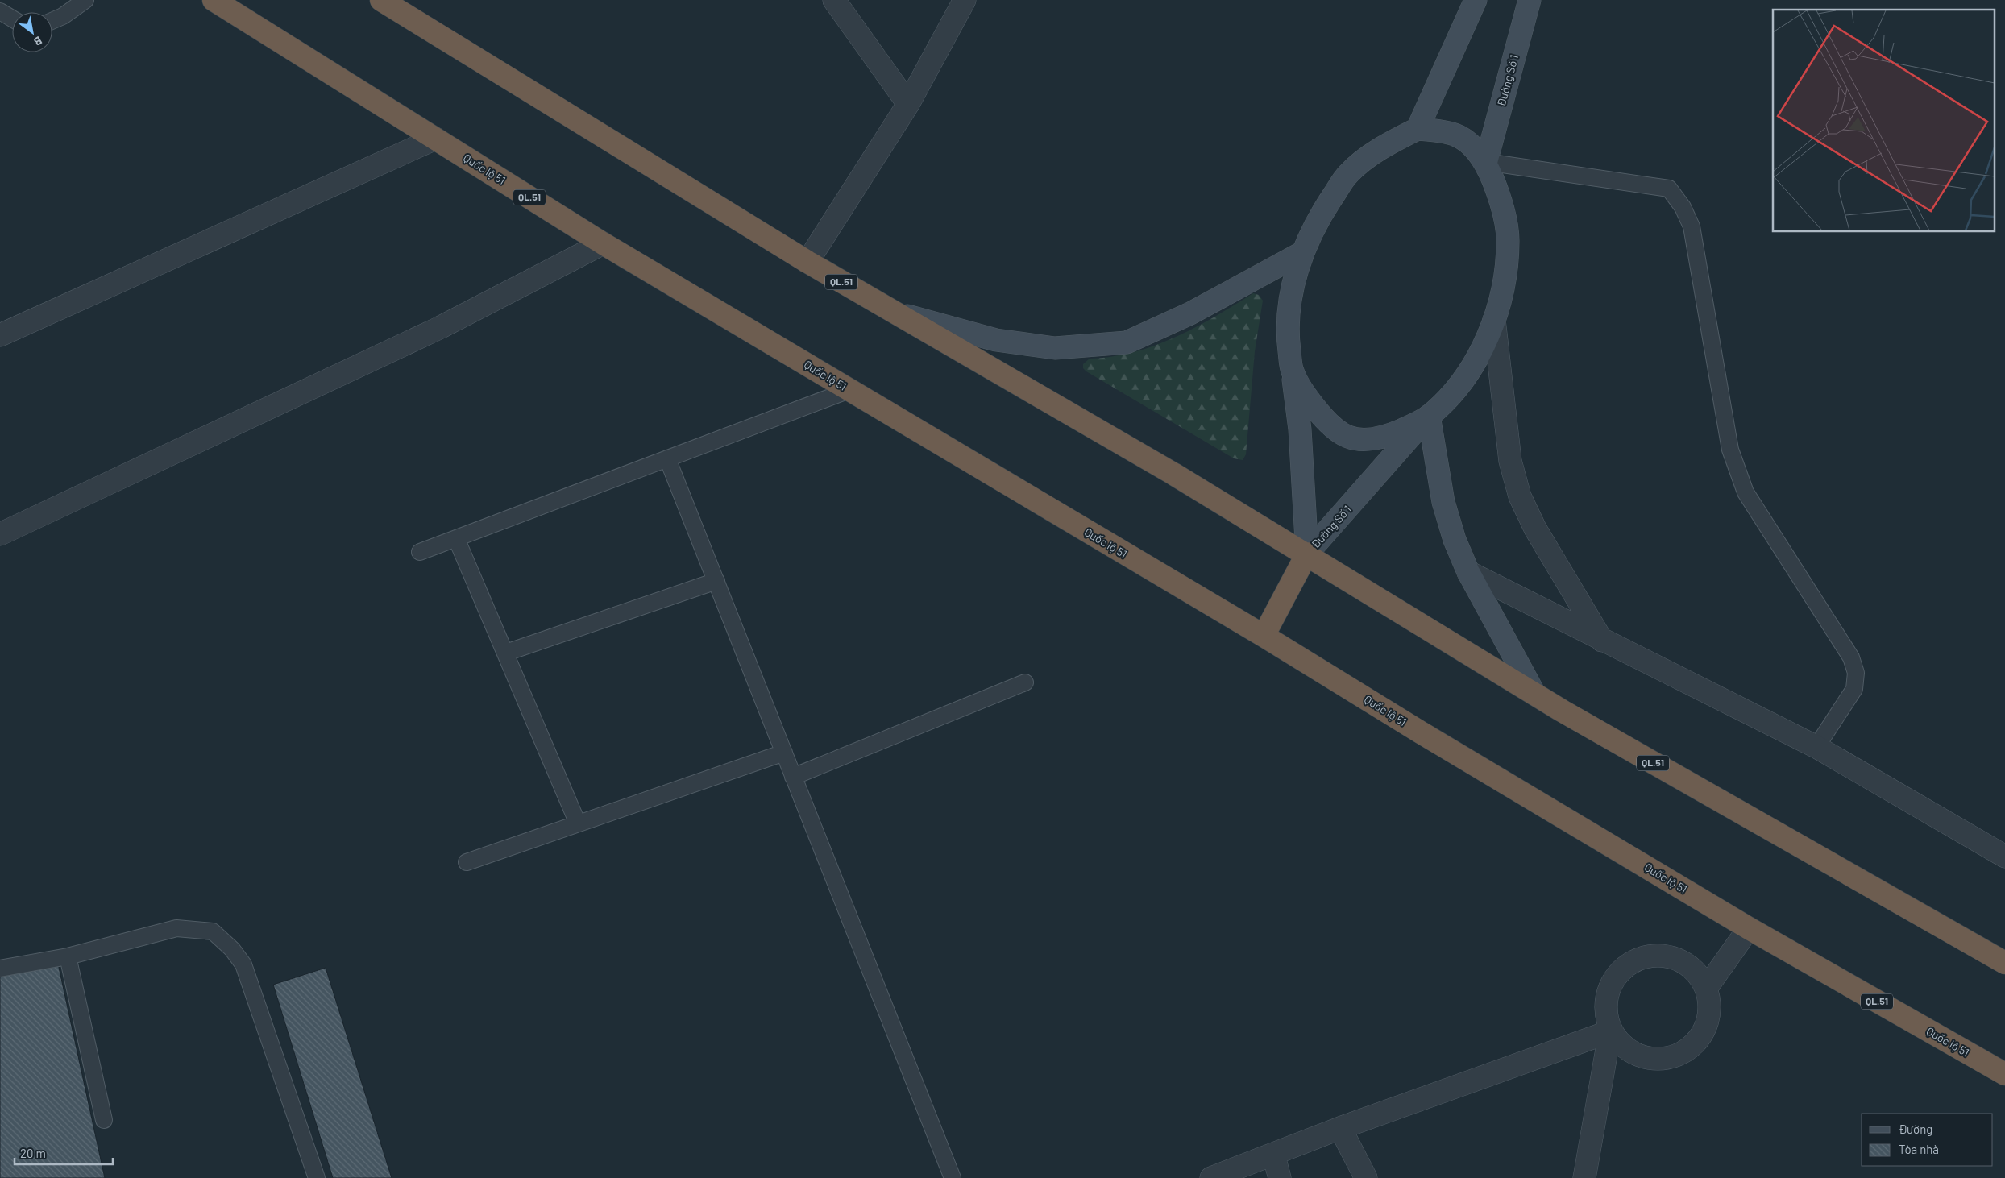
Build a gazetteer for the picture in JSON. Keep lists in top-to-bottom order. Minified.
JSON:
{"streets":{"highway":["Quốc lộ 51","QL.51"],"street":["Đường Số 1"]},"crossings":[["Đường Số 1","QL.51"]],"legend":["Đường","Tòa nhà"],"scale_bar":"20 m","north":"bottom right"}
